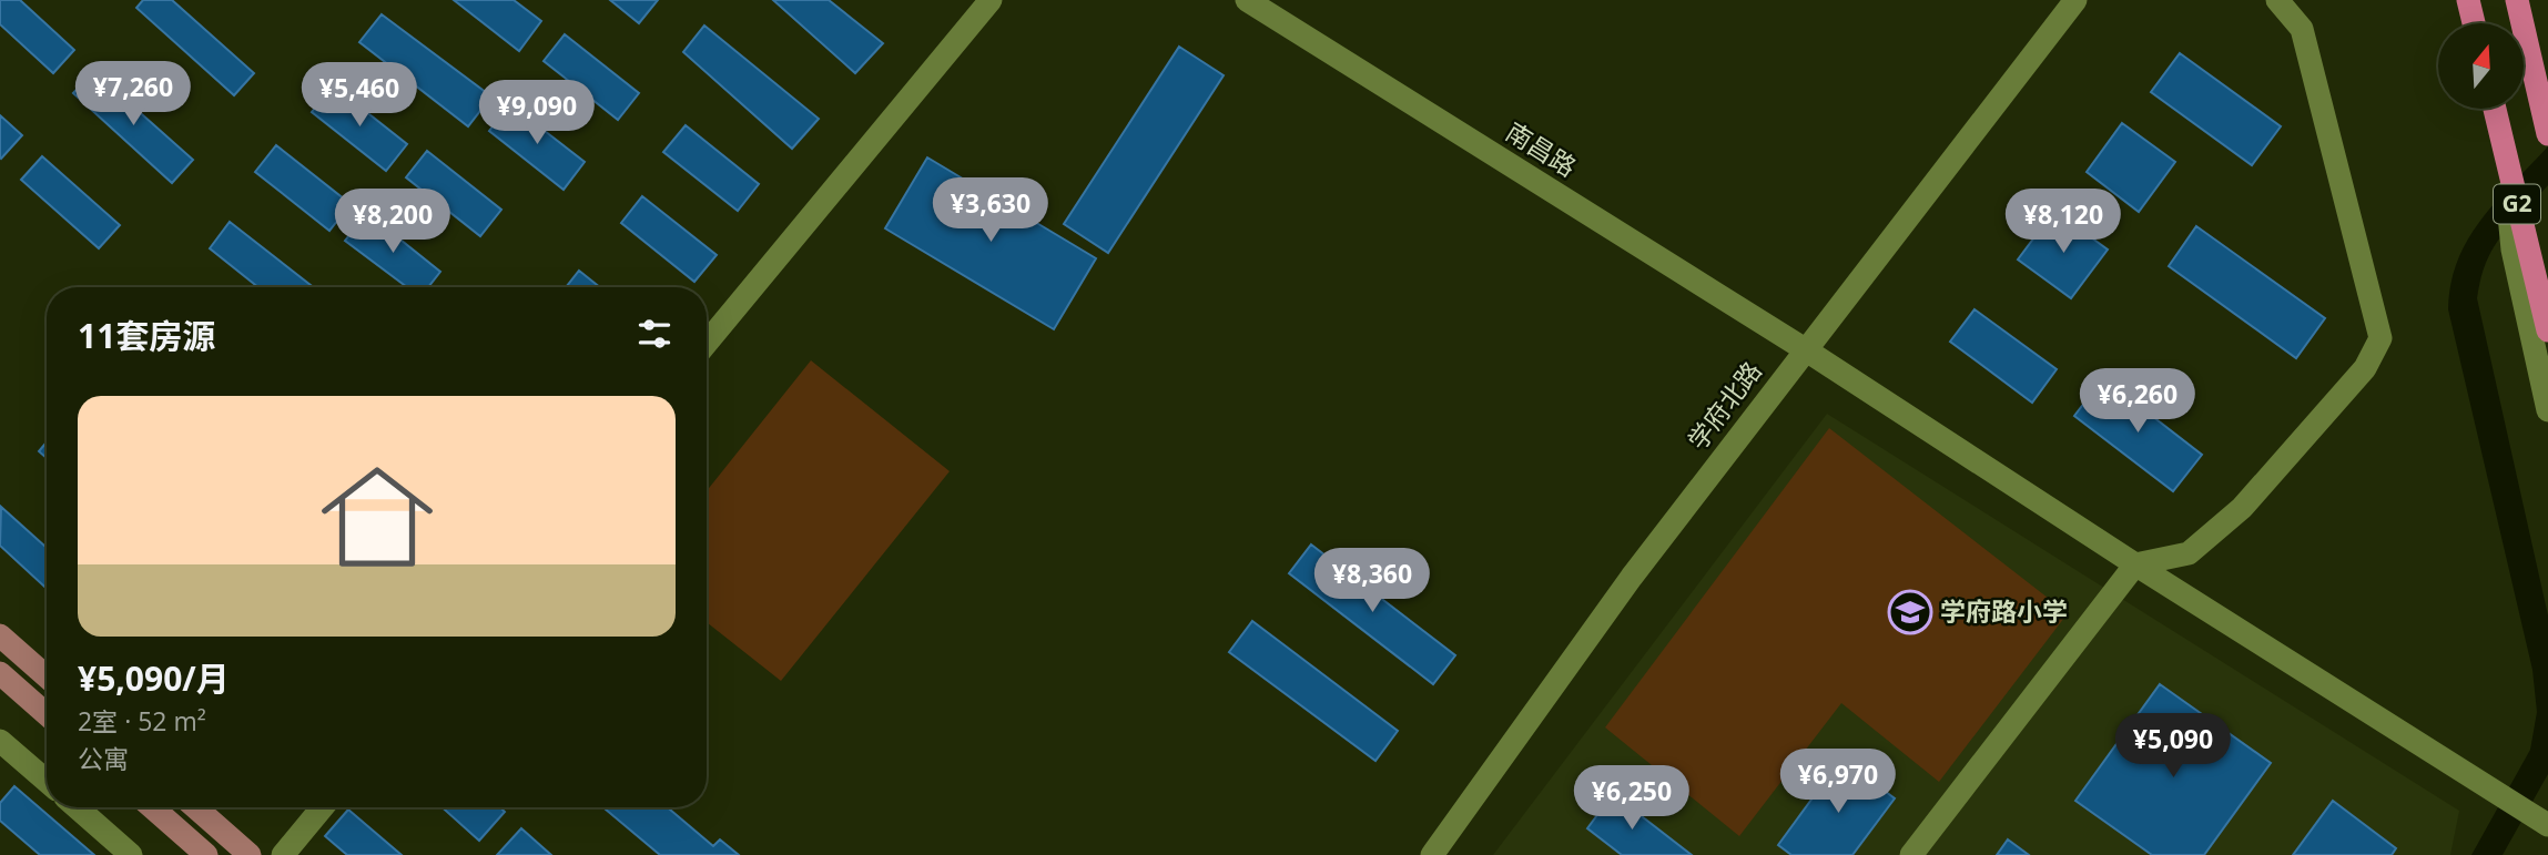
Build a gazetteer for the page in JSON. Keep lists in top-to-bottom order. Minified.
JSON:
{"streets":{"highway":["G2"],"street":["南昌路","学府北路"]},"crossings":[["南昌路","学府北路"]],"places":{"school or university":["学府路小学"]},"north":"top","page":{"price":["¥7,260","¥5,460","¥9,090","¥3,630","¥8,200","¥8,120","¥6,260","¥8,360","¥5,090","¥6,970","¥6,250"],"heading":"11套房源","list":[{"name":"¥5,090/月","note":"2室 · 52 m² · 公寓"}]}}
